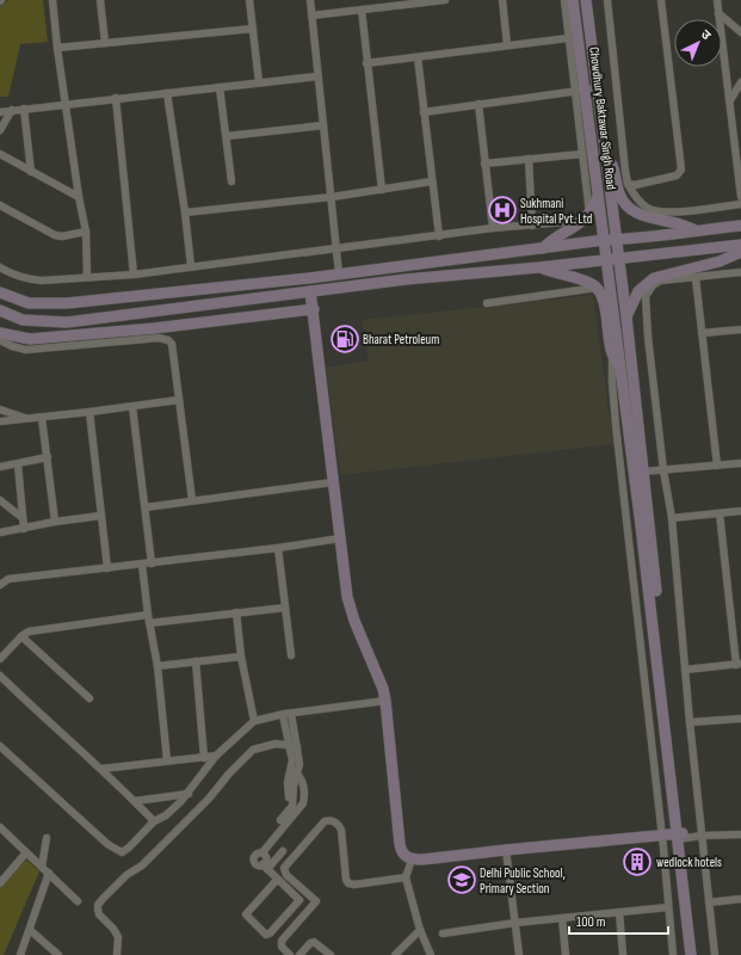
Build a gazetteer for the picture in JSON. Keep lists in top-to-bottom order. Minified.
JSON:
{"streets":{"main road":["Chowdhury Baktawar Singh Road"]},"places":{"hospital":["Sukhmani Hospital Pvt. Ltd"],"fuel station":["Bharat Petroleum"],"building":["wedlock hotels"],"school or university":["Delhi Public School, Primary Section"]},"scale_bar":"100 m","north":"top right"}
